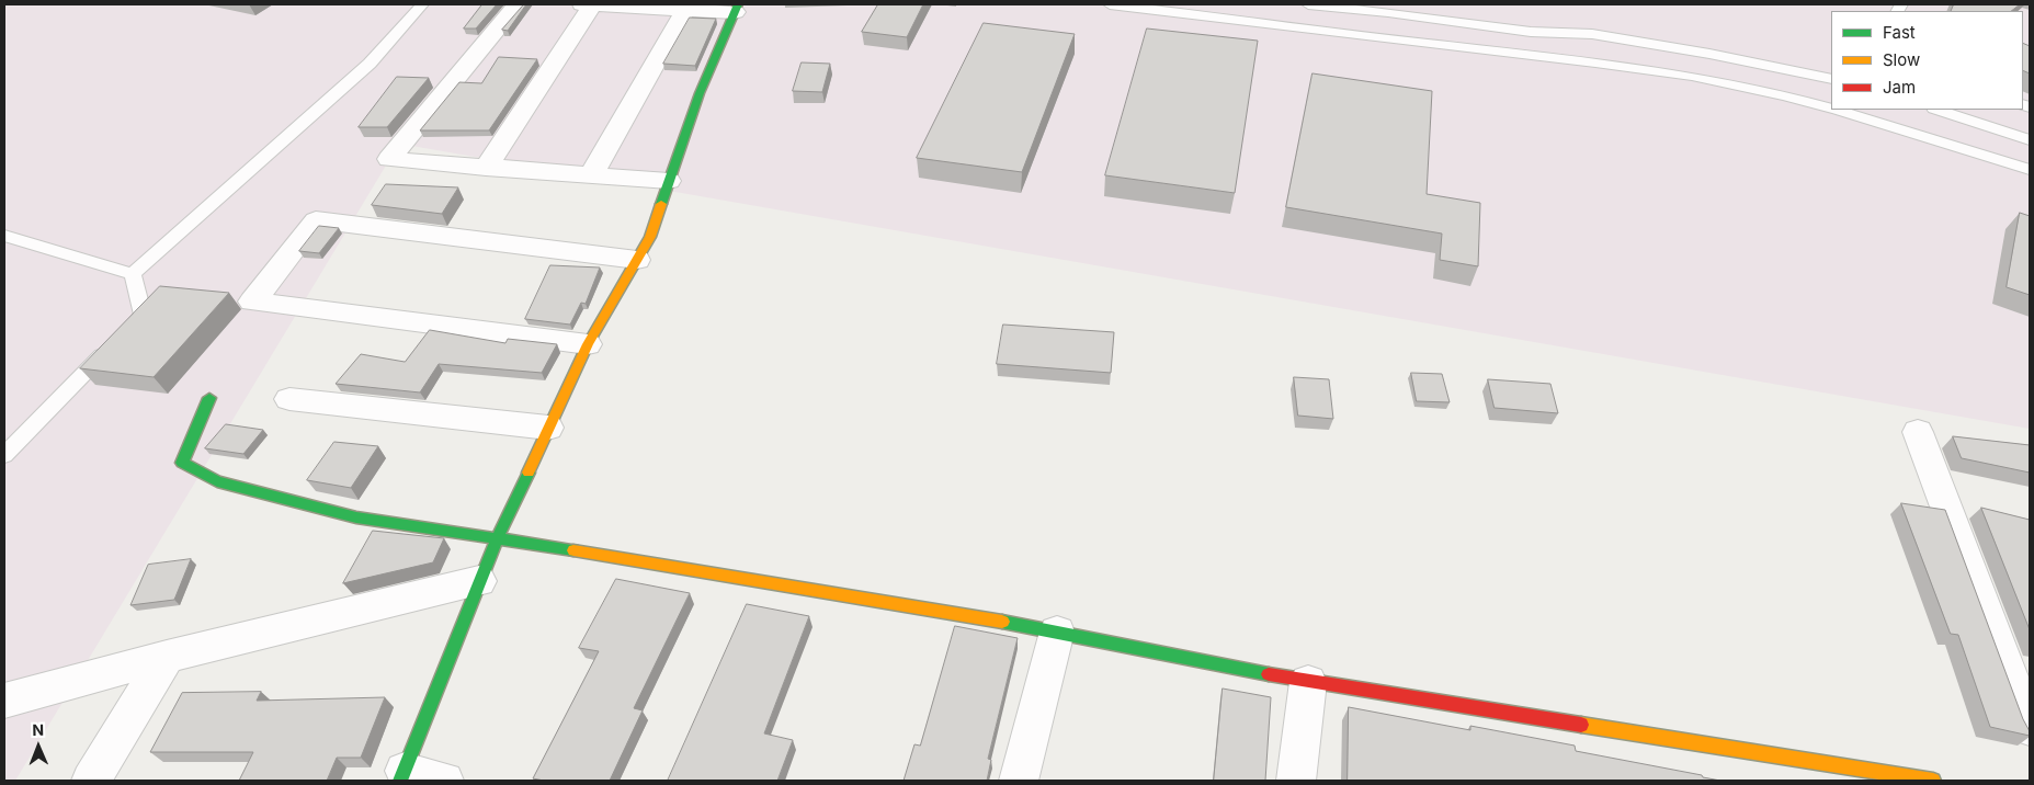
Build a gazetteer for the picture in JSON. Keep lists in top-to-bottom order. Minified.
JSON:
{"legend":["Fast","Slow","Jam"],"north":"top"}
